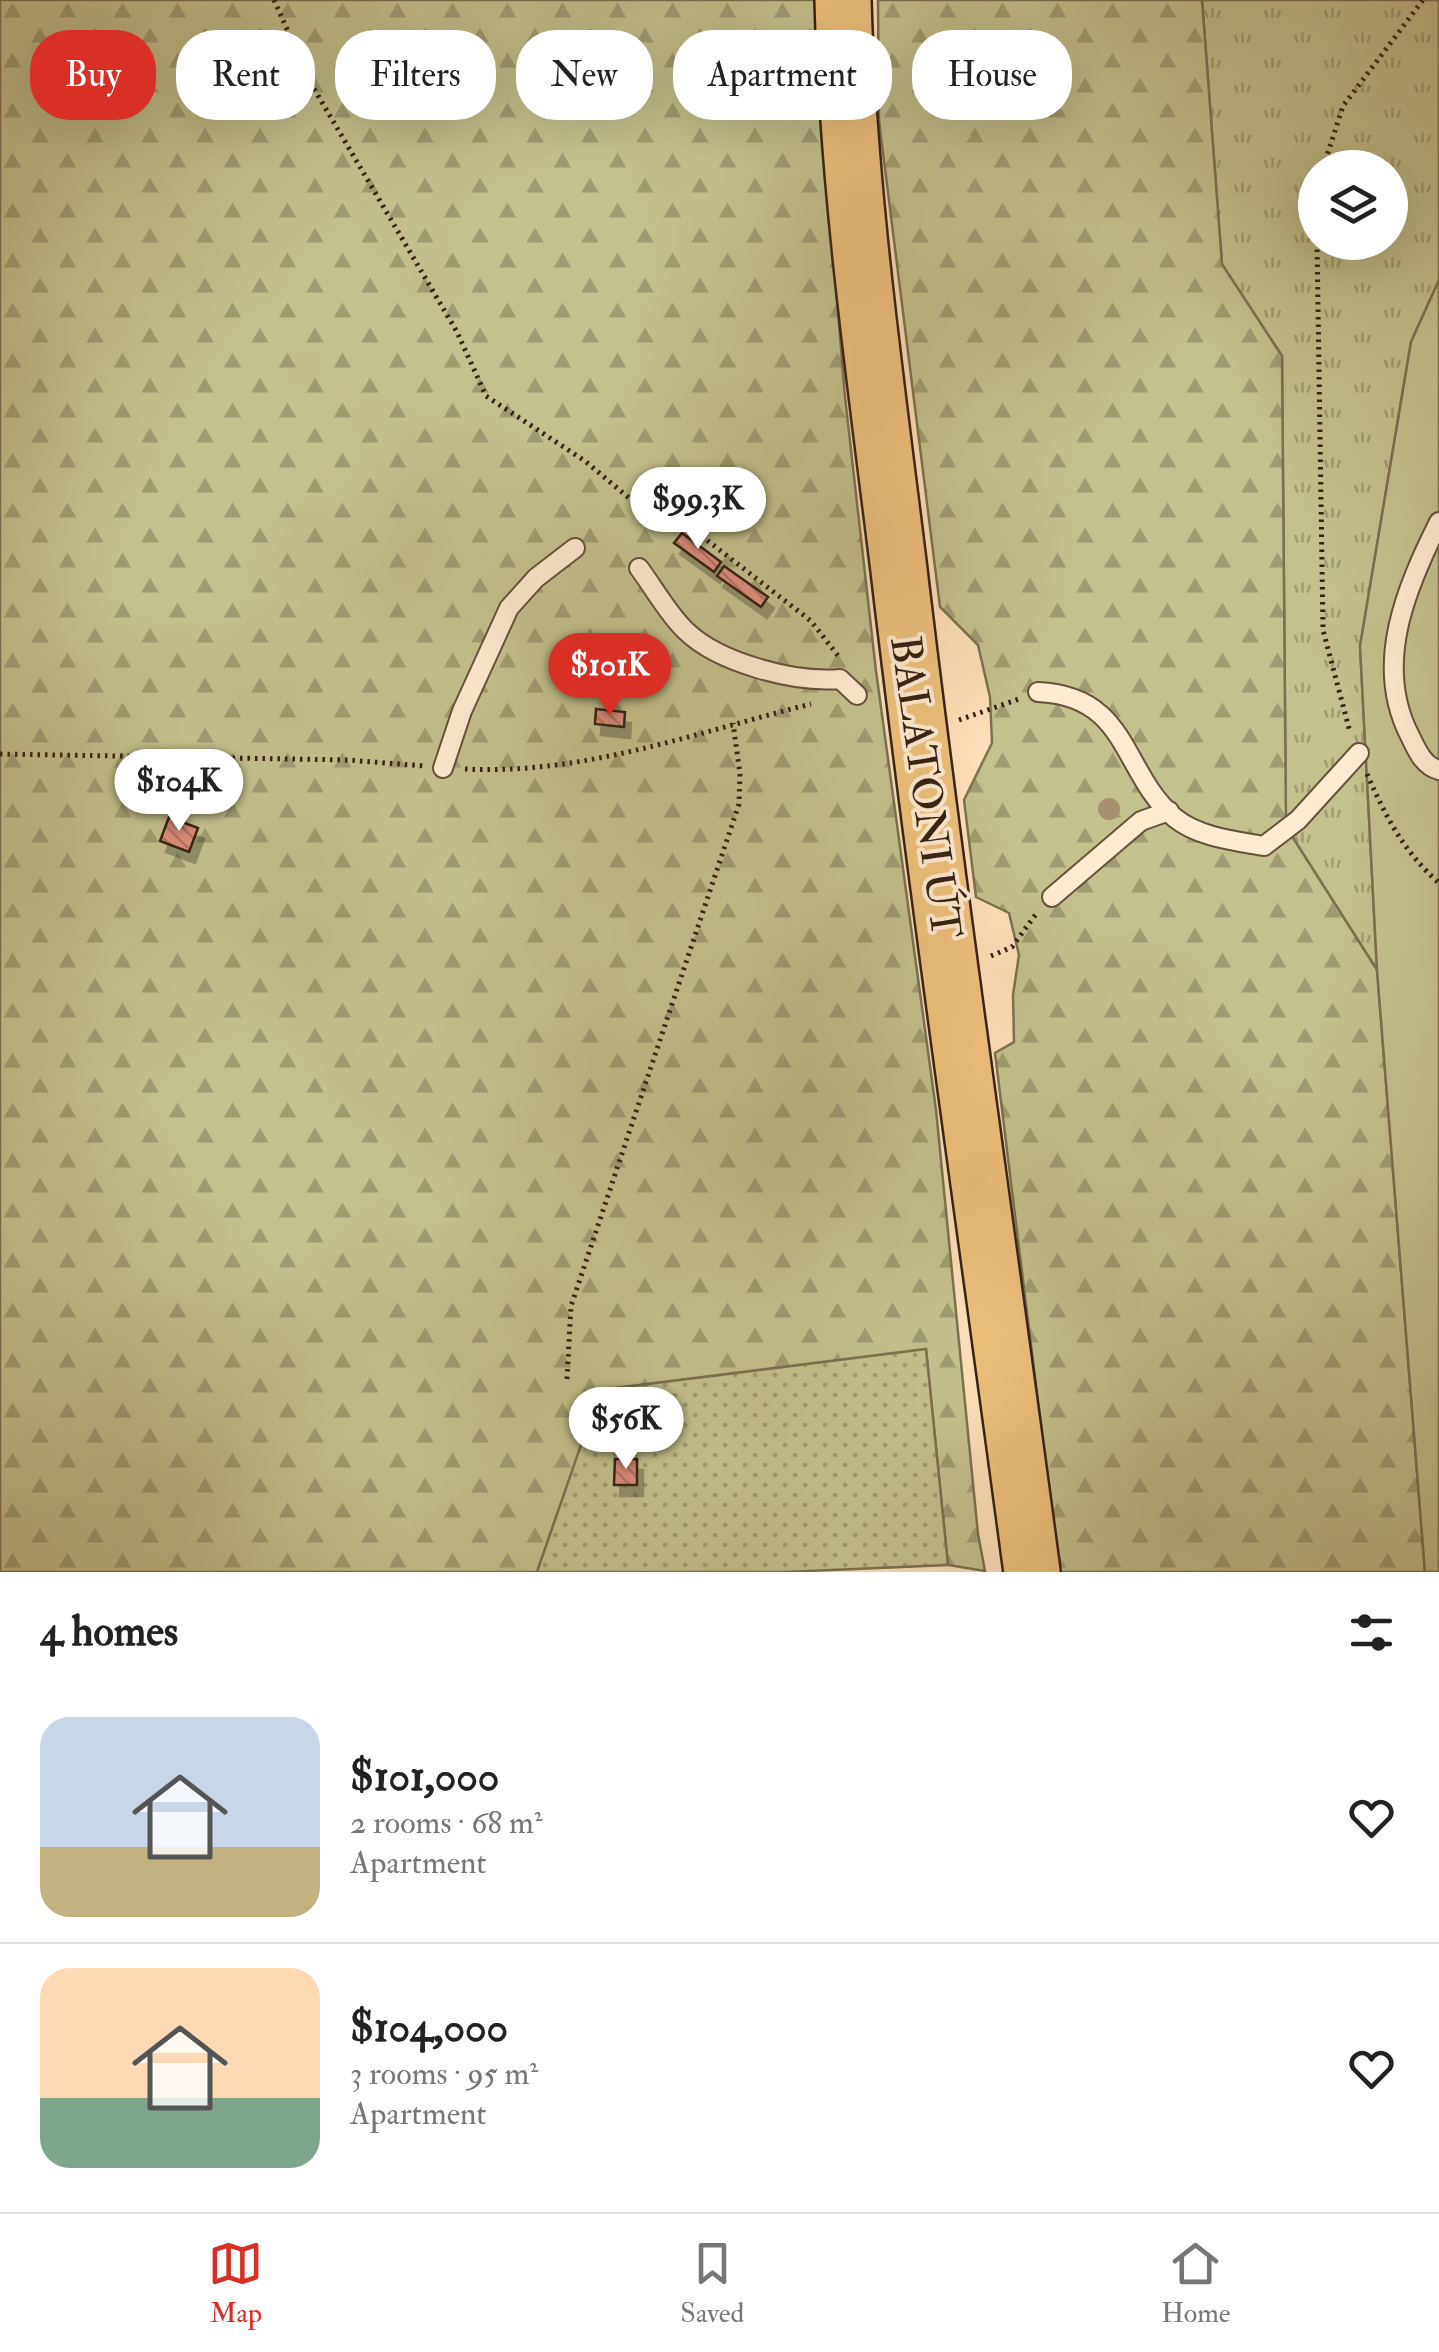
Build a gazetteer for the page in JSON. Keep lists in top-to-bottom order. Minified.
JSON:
{"streets":{"main road":["BALATONI ÚT"]},"page":{"chip":["Buy","Rent","Filters","New","Apartment","House"],"price":["$99.3K","$101K","$104K","$56K"],"heading":"4 homes","list":[{"name":"$101,000","note":"2 rooms · 68 m² · Apartment"},{"name":"$104,000","note":"3 rooms · 95 m² · Apartment"}],"tabs":["Map","Saved","Home"]}}
